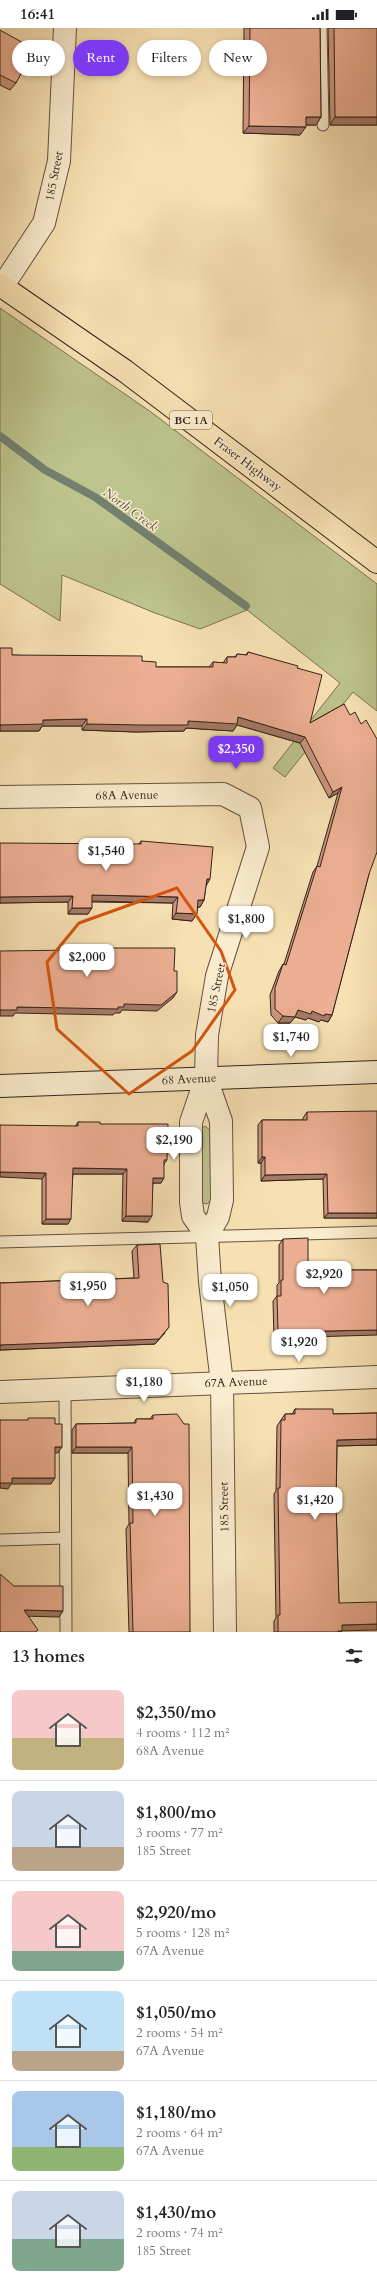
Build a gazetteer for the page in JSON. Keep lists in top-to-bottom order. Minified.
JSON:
{"streets":{"main road":["BC 1A","Fraser Highway"],"street":["185 Street","68A Avenue","68 Avenue","67A Avenue"]},"crossings":[["185 Street","Fraser Highway"],["185 Street","68A Avenue"],["185 Street","68 Avenue"],["185 Street","67A Avenue"]],"water":["North Creek"],"page":{"status":"16:41","chip":["Buy","Rent","Filters","New"],"price":["$2,350","$1,540","$1,800","$2,000","$1,740","$2,190","$2,920","$1,950","$1,050","$1,920","$1,180","$1,430","$1,420"],"heading":"13 homes","list":[{"name":"$2,350/mo","note":"4 rooms · 112 m² · 68A Avenue"},{"name":"$1,800/mo","note":"3 rooms · 77 m² · 185 Street"},{"name":"$2,920/mo","note":"5 rooms · 128 m² · 67A Avenue"},{"name":"$1,050/mo","note":"2 rooms · 54 m² · 67A Avenue"},{"name":"$1,180/mo","note":"2 rooms · 64 m² · 67A Avenue"},{"name":"$1,430/mo","note":"2 rooms · 74 m² · 185 Street"}]}}
